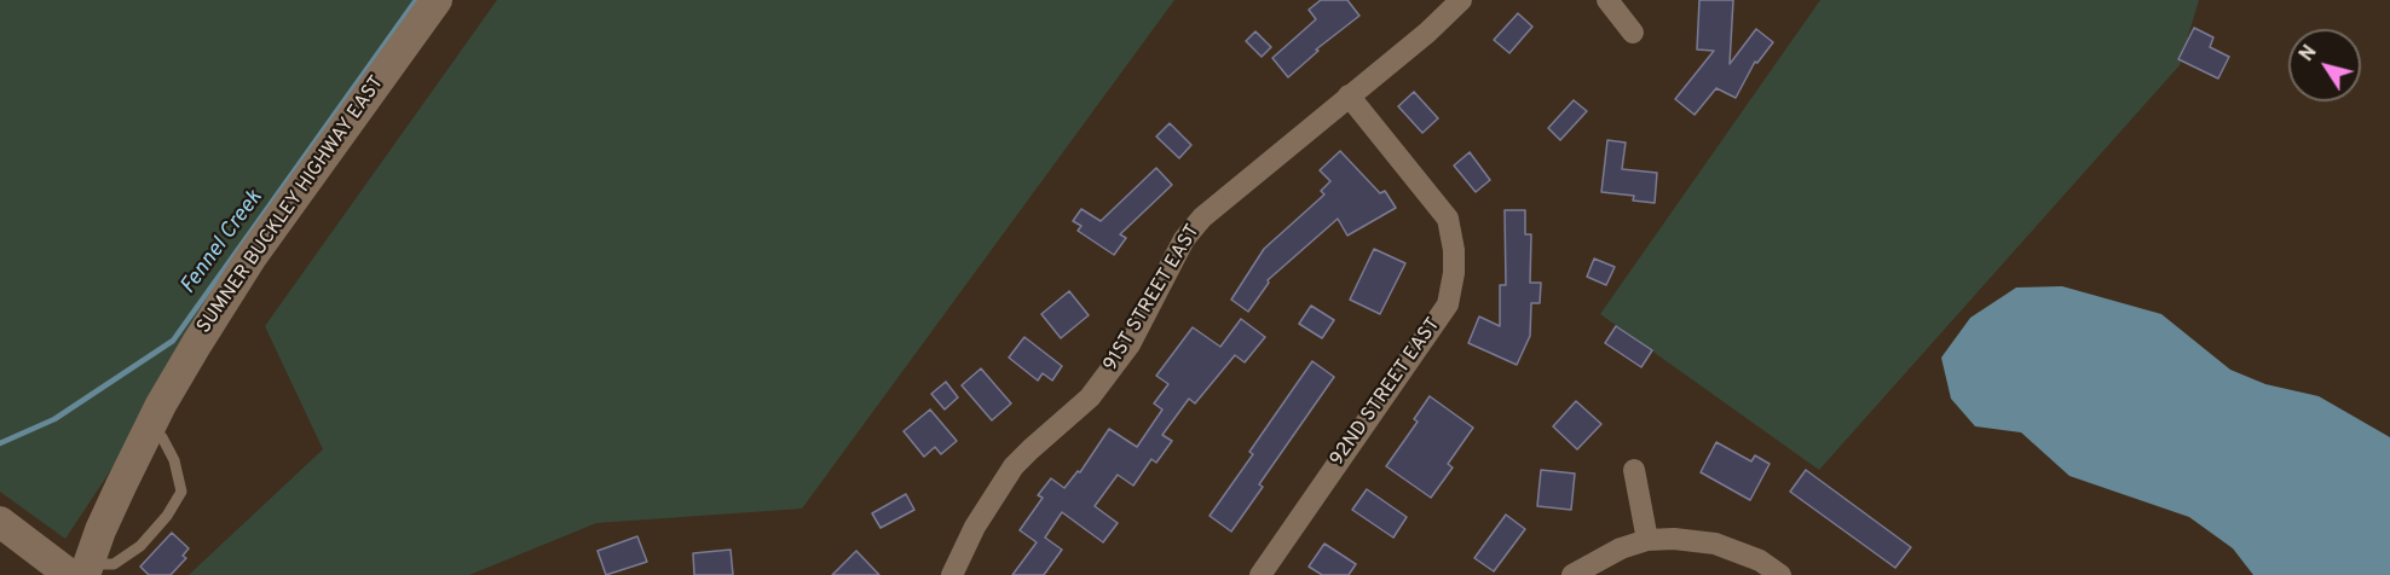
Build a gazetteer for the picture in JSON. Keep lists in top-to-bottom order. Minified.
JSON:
{"streets":{"street":["SUMNER BUCKLEY HIGHWAY EAST","91ST STREET EAST","92ND STREET EAST"]},"crossings":[["91ST STREET EAST","92ND STREET EAST"]],"water":["Fennel Creek"],"north":"top left"}
